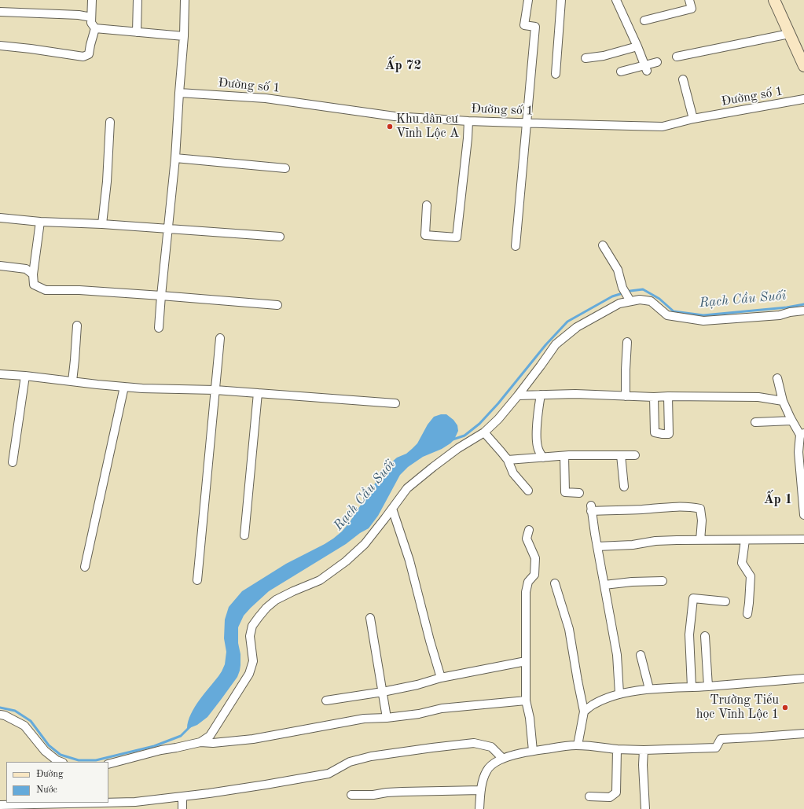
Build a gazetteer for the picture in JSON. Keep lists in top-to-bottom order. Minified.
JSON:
{"streets":{"street":["Đường số 1"]},"districts":["Ấp 72","Ấp 1"],"water":["Rạch Cầu Suối"],"places":["Khu dân cư Vĩnh Lộc A","Trường Tiểu học Vĩnh Lộc 1"],"legend":["Đường","Nước"]}
